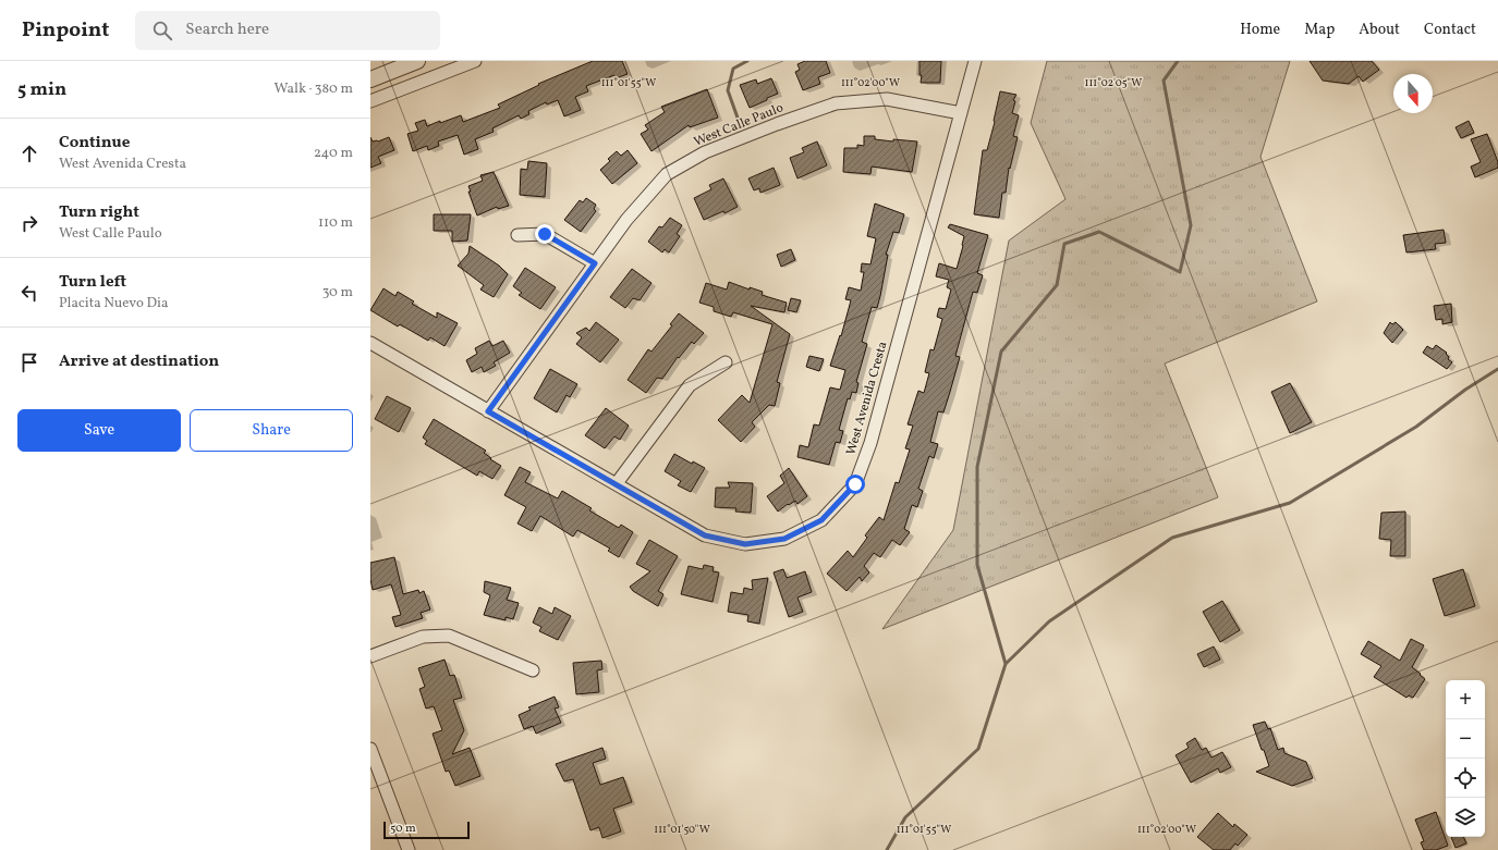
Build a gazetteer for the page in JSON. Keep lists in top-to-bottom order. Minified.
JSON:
{"streets":{"street":["West Calle Paulo","West Avenida Cresta"]},"crossings":[["West Calle Paulo","West Avenida Cresta"]],"scale_bar":"50 m","north":"bottom","page":{"header":"Pinpoint","search":"Search here","nav":["Home","Map","About","Contact"],"heading":["5 min","Walk · 380 m"],"list":[["Continue","West Avenida Cresta","240 m"],["Turn right","West Calle Paulo","110 m"],["Turn left","Placita Nuevo Dia","30 m"],"Arrive at destination"],"buttons":["Save","Share"],"map_buttons":["+","−"],"scale":"50 m"},"coordinates":["111°01'55\"W","111°02'00\"W","111°02'05\"W","111°01'50\"W"]}
